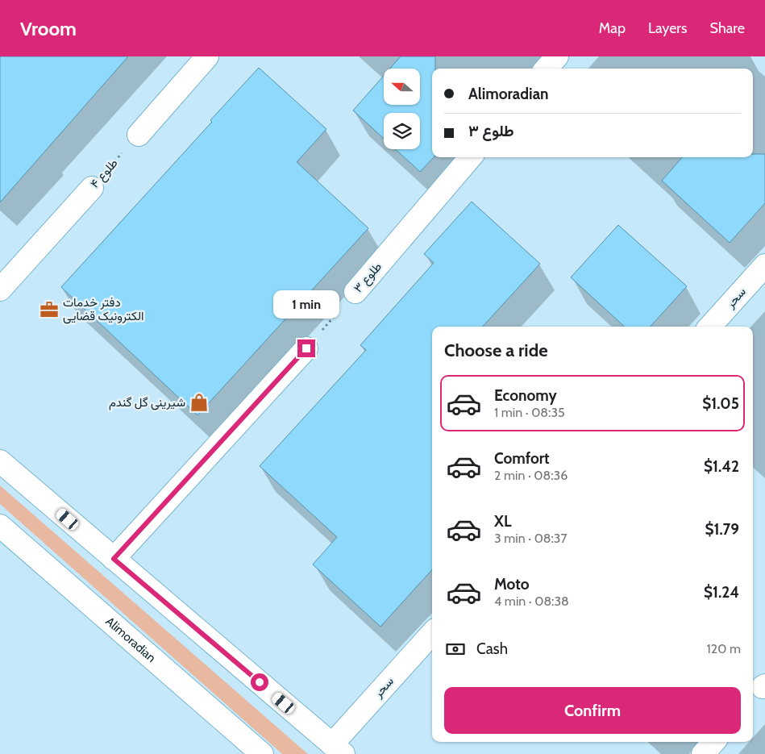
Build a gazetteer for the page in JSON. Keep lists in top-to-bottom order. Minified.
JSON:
{"streets":{"street":["طلوع ۴","طلوع ۳","سحر","Alimoradian"]},"places":{"office":["دفتر خدمات الکترونیک قضایی"],"shop":["شیرینی گل گندم"]},"north":"left","page":{"header":"Vroom","nav":["Map","Layers","Share"],"banner":["Alimoradian","طلوع ۳"],"bubble":"1 min","heading":"Choose a ride","list":[{"name":"Economy","note":"1 min · 08:35","value":"$1.05"},{"name":"Comfort","note":"2 min · 08:36","value":"$1.42"},{"name":"XL","note":"3 min · 08:37","value":"$1.79"},{"name":"Moto","note":"4 min · 08:38","value":"$1.24"}],"pay":["Cash","120 m"],"buttons":"Confirm"}}
